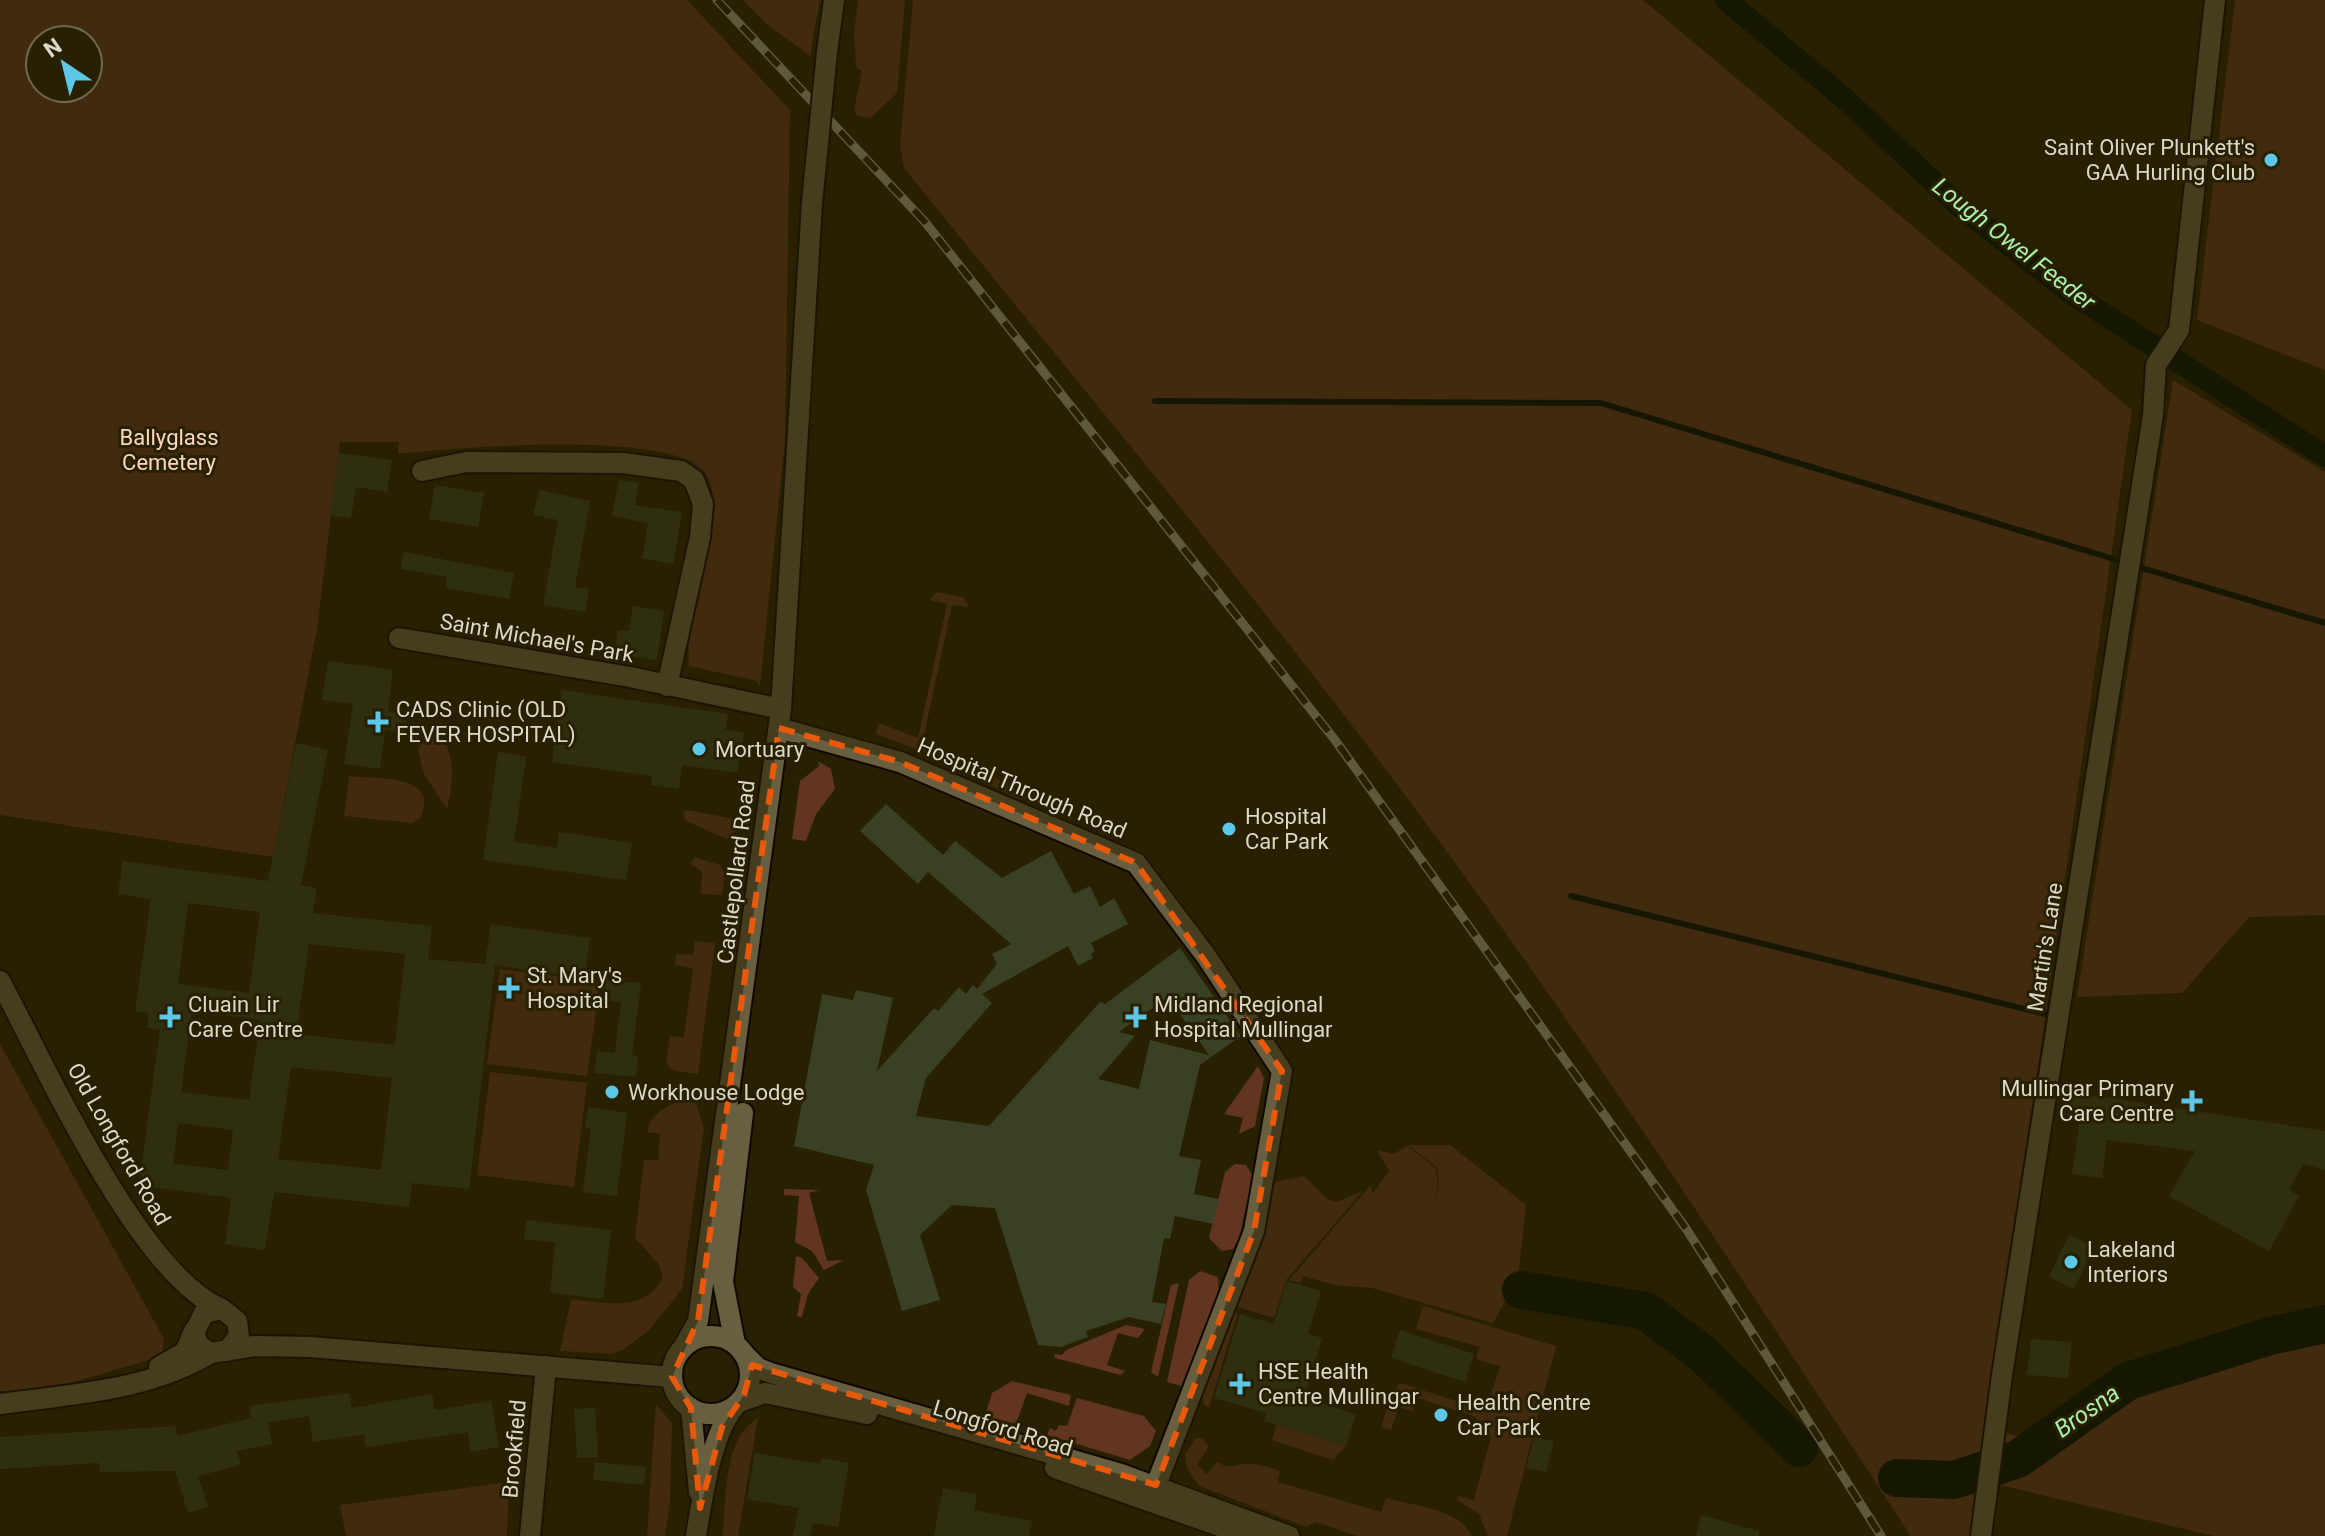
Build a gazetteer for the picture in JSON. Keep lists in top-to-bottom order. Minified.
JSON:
{"streets":{"street":["Saint Michael's Park","Hospital Through Road","Castlepollard Road","Martin's Lane","Old Longford Road","Longford Road","Brookfield"]},"crossings":[["Saint Michael's Park","Hospital Through Road"],["Saint Michael's Park","Castlepollard Road"],["Hospital Through Road","Castlepollard Road"],["Castlepollard Road","Longford Road"]],"water":["Lough Owel Feeder","Brosna"],"parks":["Ballyglass Cemetery"],"places":{"other":["Saint Oliver Plunkett's GAA Hurling Club","Mortuary","Hospital Car Park","Workhouse Lodge","Lakeland Interiors","Health Centre Car Park"],"health":["CADS Clinic (OLD FEVER HOSPITAL)","St. Mary's Hospital","Cluain Lir Care Centre","Midland Regional Hospital Mullingar","Mullingar Primary Care Centre","HSE Health Centre Mullingar"]},"north":"top left"}
